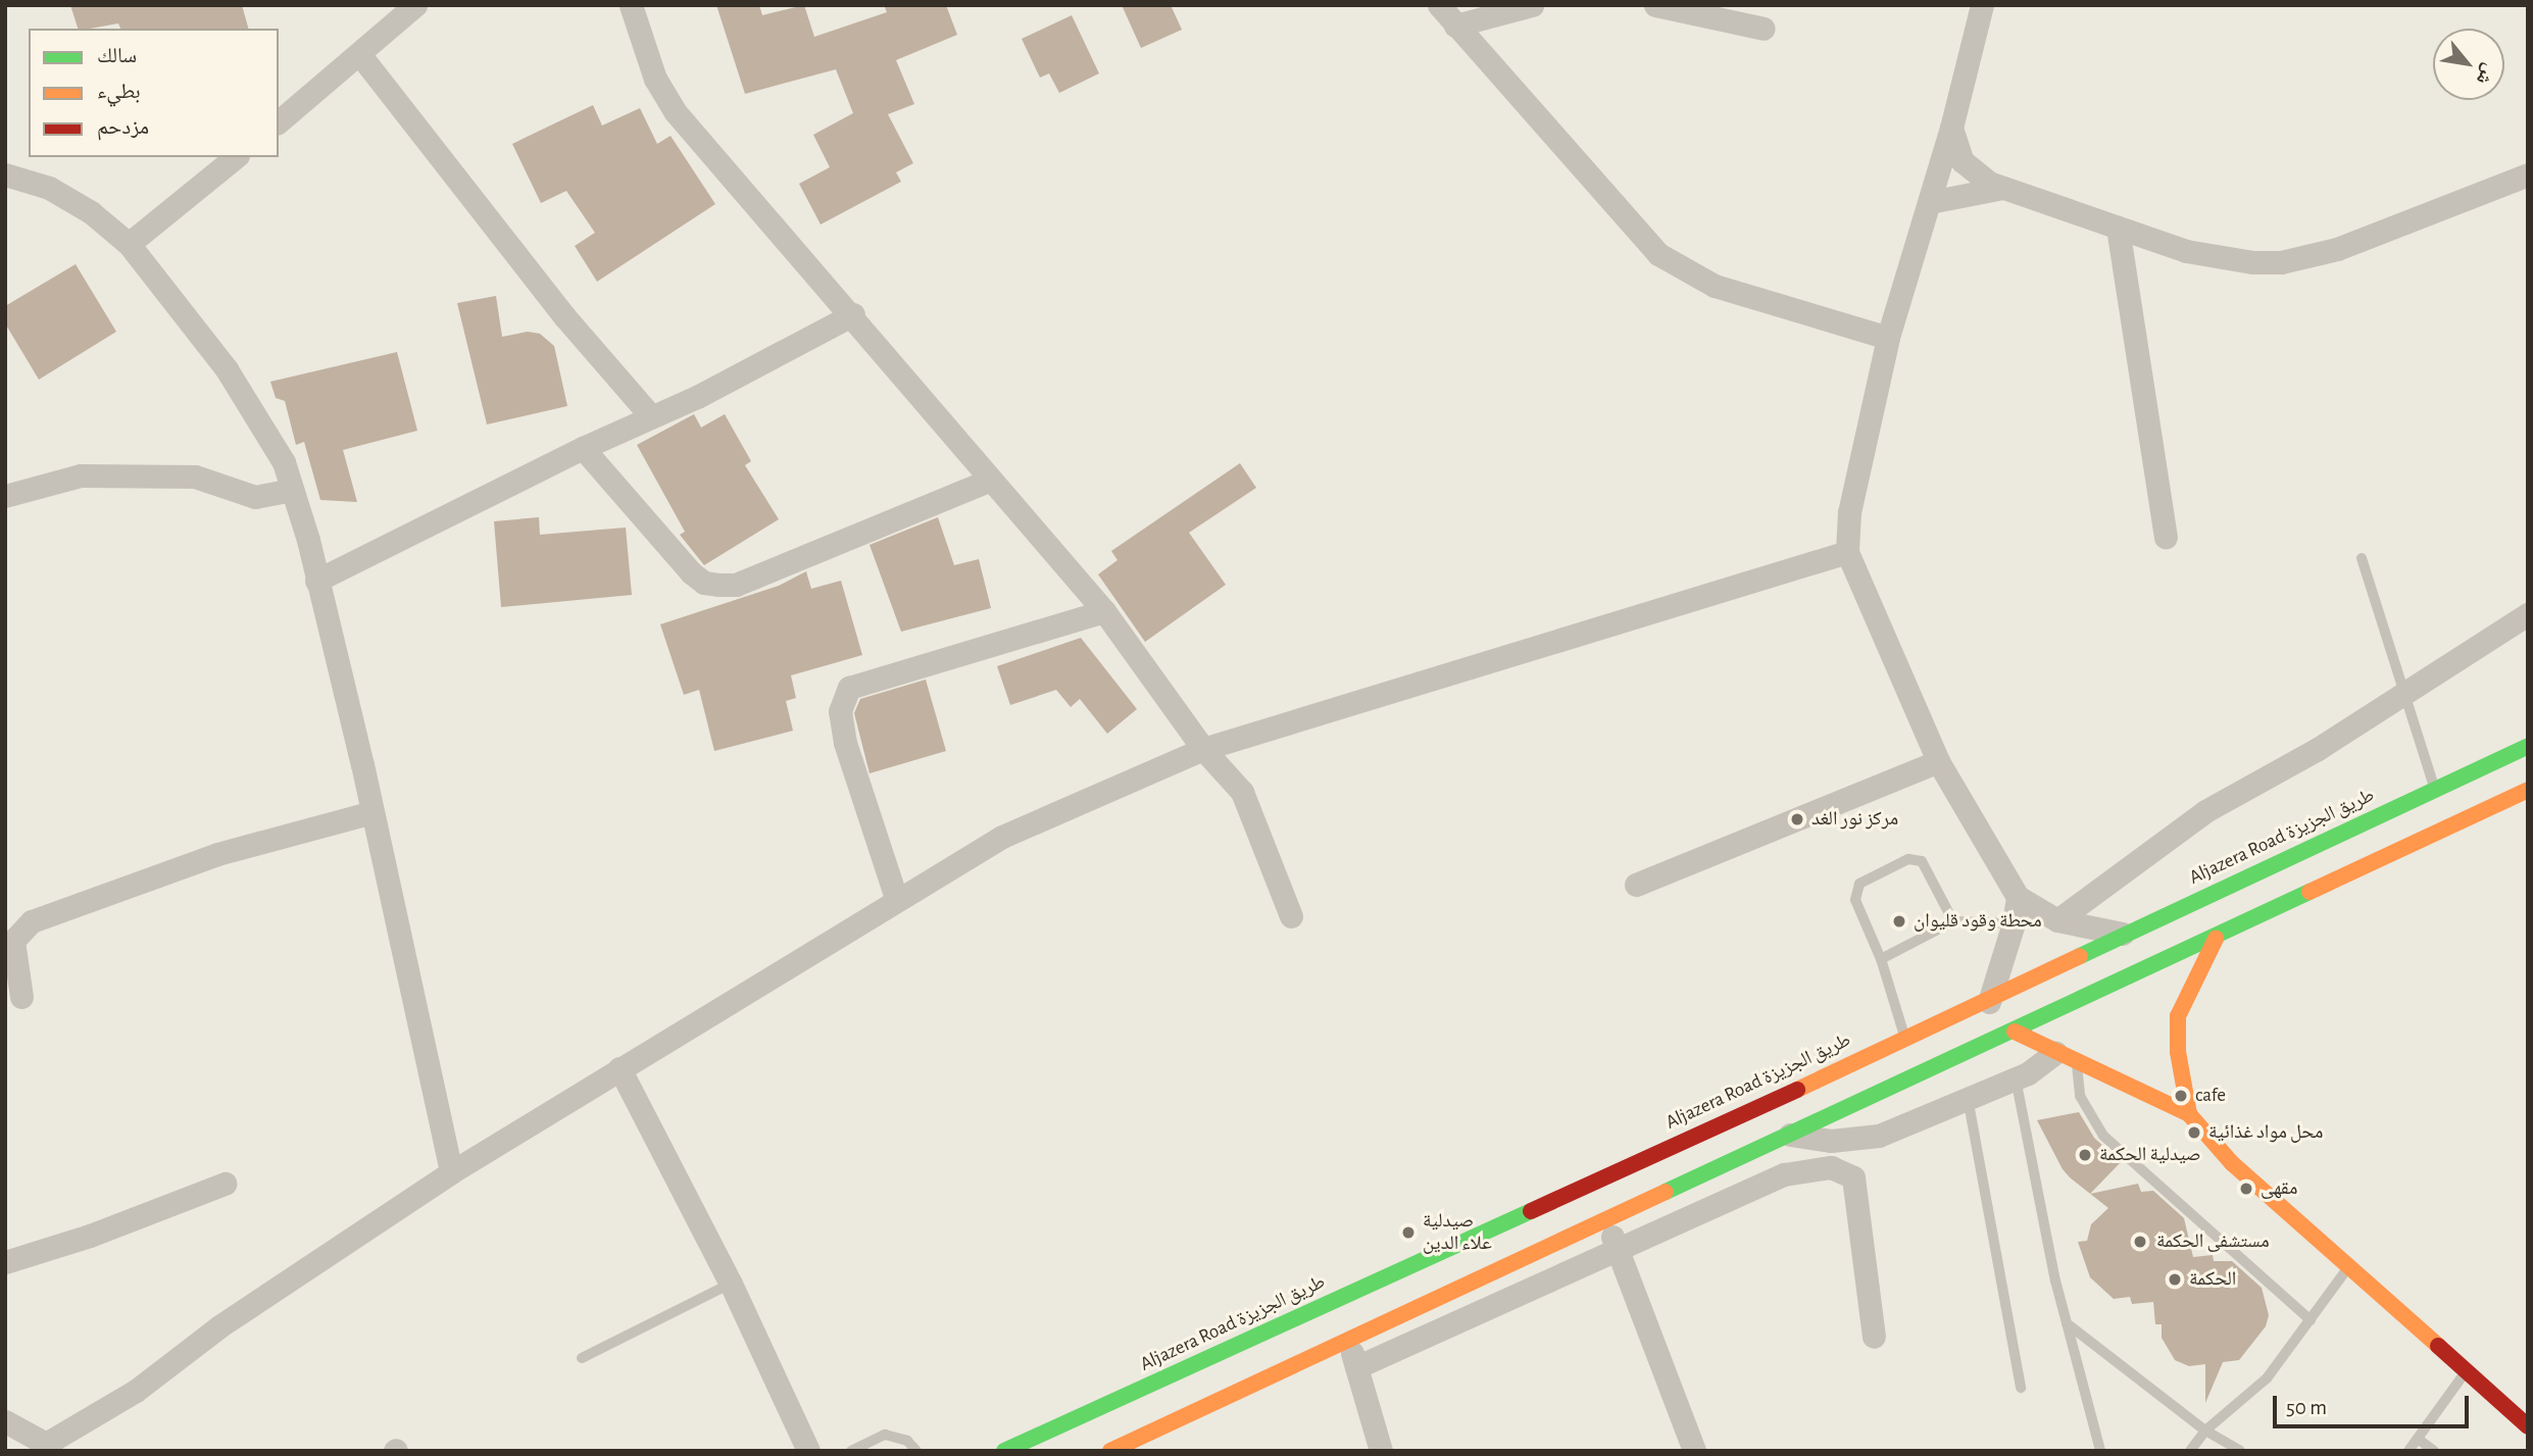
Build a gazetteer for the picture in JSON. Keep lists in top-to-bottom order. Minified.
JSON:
{"streets":{"main road":["Aljazera Road طريق الجزيزة"]},"places":["مركز نور الغد","محطة وقود قليوان","cafe","محل مواد غذائية","صيدلية الحكمة","مقهى","صيدلية علاء الدين","مستشفى الحكمة","الحكمة"],"legend":["سالك","بطيء","مزدحم"],"scale_bar":"50 m","north":"bottom right"}
